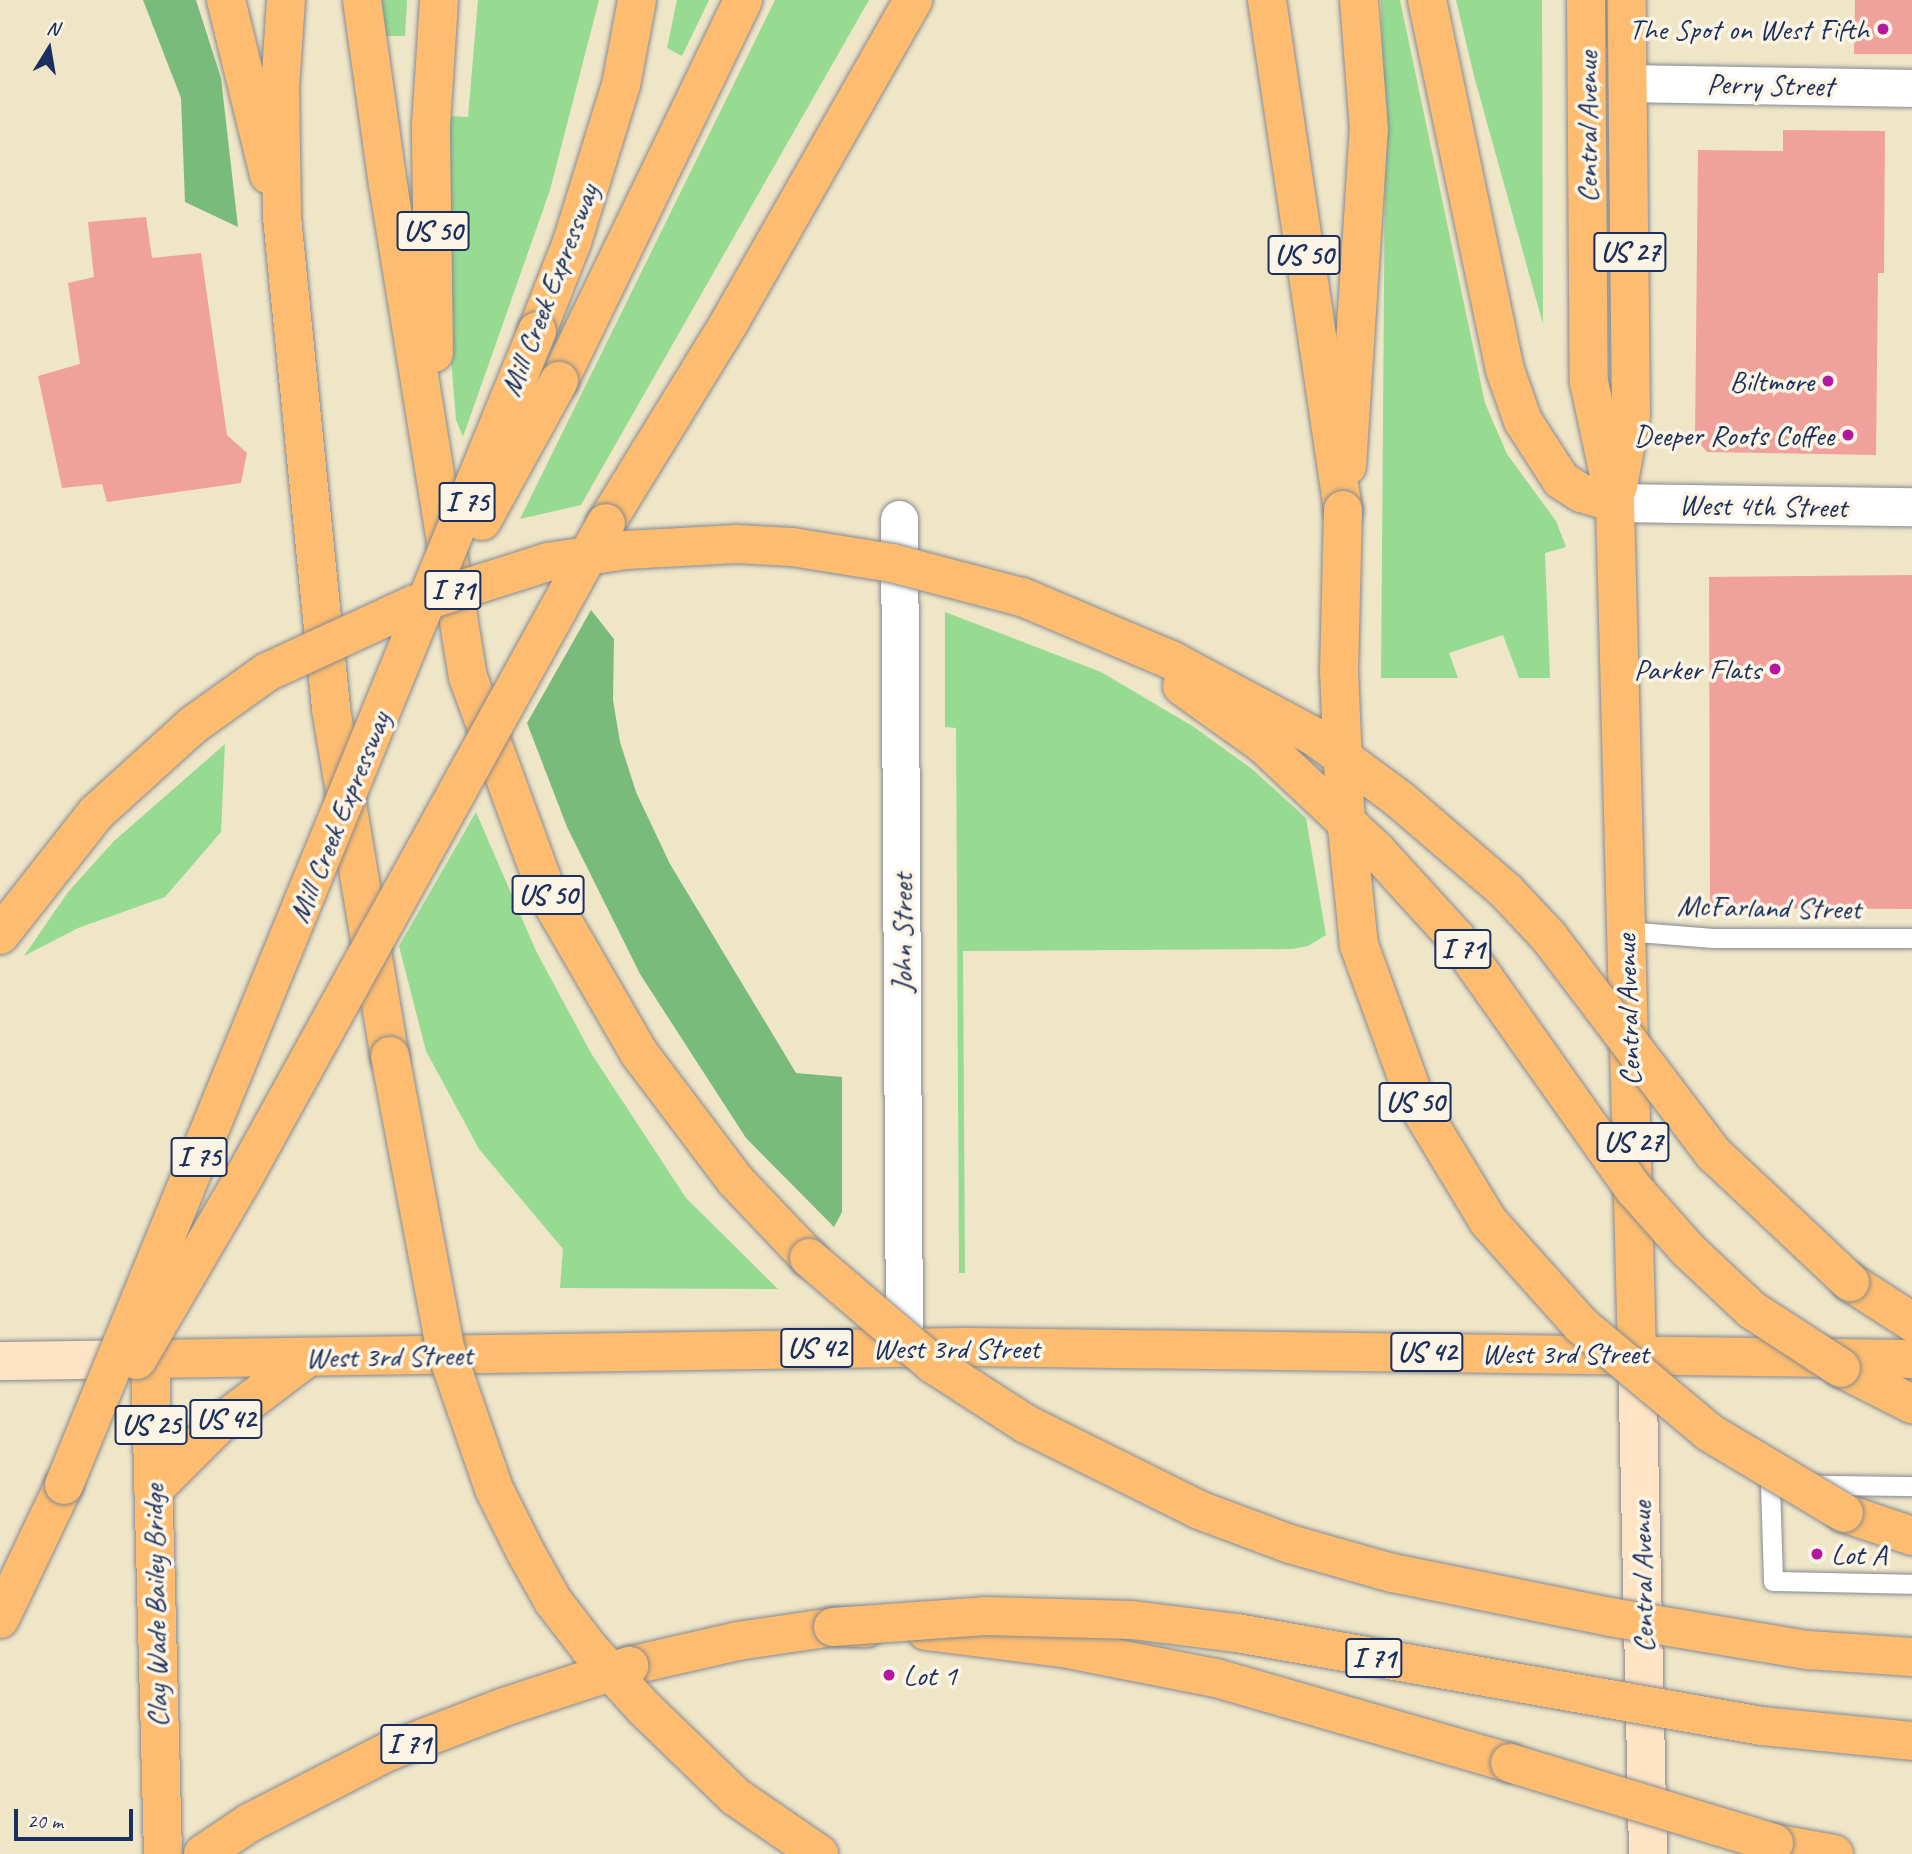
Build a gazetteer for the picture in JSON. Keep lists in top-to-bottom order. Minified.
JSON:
{"streets":{"main road":["Central Avenue","US 50","US 27","Mill Creek Expressway","I 75","I 71","US 42","West 3rd Street","US 25","Clay Wade Bailey Bridge"],"street":["Perry Street","West 4th Street","John Street"],"lane":["McFarland Street"]},"crossings":[["Perry Street","Central Avenue"],["Central Avenue","West 4th Street"],["Central Avenue","McFarland Street"],["Central Avenue","West 3rd Street"],["John Street","West 3rd Street"],["US 42","West 3rd Street"],["US 42","Clay Wade Bailey Bridge"],["West 3rd Street","Clay Wade Bailey Bridge"]],"places":["The Spot on West Fifth","Biltmore","Deeper Roots Coffee","Parker Flats","Lot A","Lot 1"],"scale_bar":"20 m","north":"top"}
